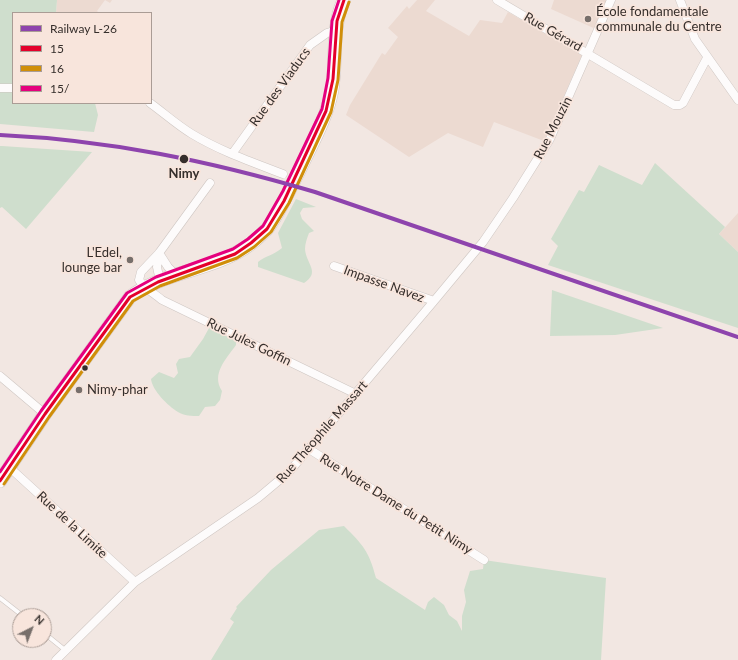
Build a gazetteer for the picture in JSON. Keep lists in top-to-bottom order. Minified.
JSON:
{"streets":{"street":["Rue Gérard","Rue des Viaducs","Rue Mouzin","Impasse Navez","Rue Jules Goffin","Rue Théophile Massart","Rue Notre Dame du Petit Nimy","Rue de la Limite"]},"crossings":[["Rue Gérard","Rue Mouzin"],["Rue Mouzin","Rue Théophile Massart"],["Impasse Navez","Rue Théophile Massart"],["Rue Jules Goffin","Rue Théophile Massart"],["Rue Théophile Massart","Rue Notre Dame du Petit Nimy"],["Rue Théophile Massart","Rue de la Limite"]],"places":["École fondamentale communale du Centre","Nimy","L'Edel, lounge bar","Nimy-phar"],"lines":["transit line 15","transit line 15/","transit line 16","rail line L-26"],"legend":["Railway L-26","15","16","15/"],"north":"top right"}
